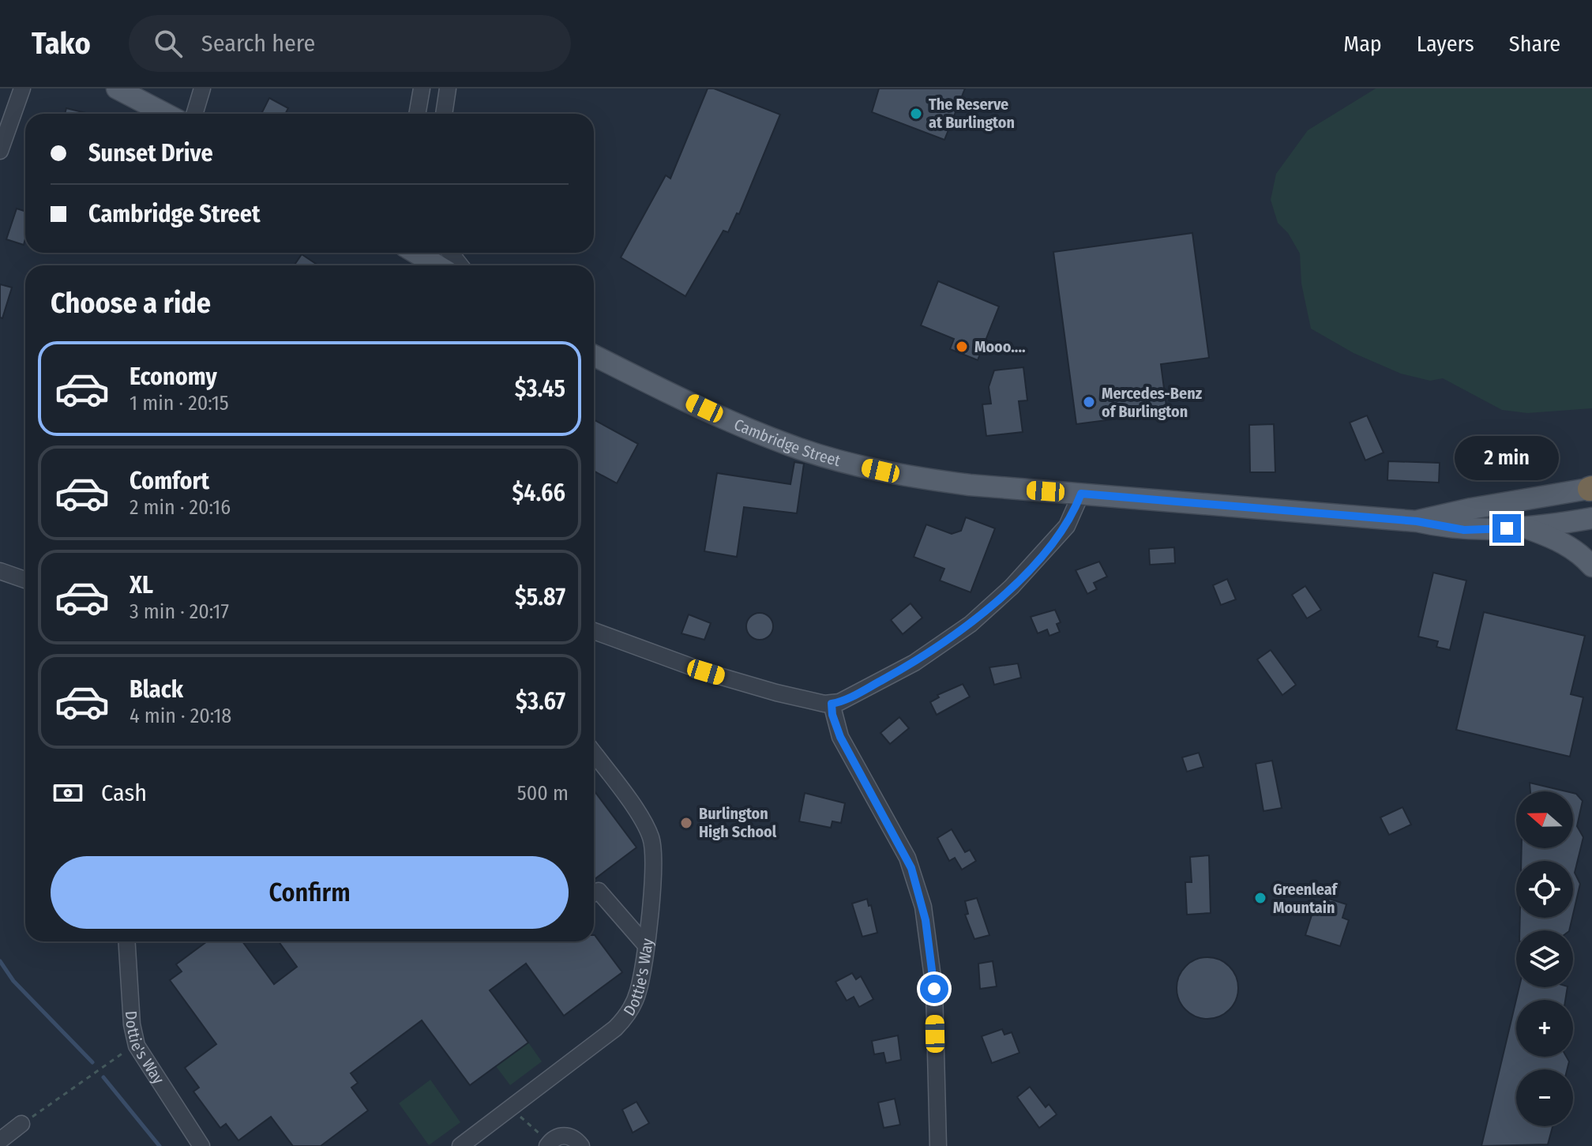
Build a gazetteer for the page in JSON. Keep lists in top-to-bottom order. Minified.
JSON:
{"streets":{"main road":["Cambridge Street"],"street":["Dottie's Way"]},"places":["The Reserve at Burlington","Mooo....","Mercedes-Benz of Burlington","Burlington High School","Greenleaf Mountain"],"north":"left","page":{"header":"Tako","search":"Search here","nav":["Map","Layers","Share"],"banner":["Sunset Drive","Cambridge Street"],"heading":"Choose a ride","list":[{"name":"Economy","note":"1 min · 20:15","value":"$3.45"},{"name":"Comfort","note":"2 min · 20:16","value":"$4.66"},{"name":"XL","note":"3 min · 20:17","value":"$5.87"},{"name":"Black","note":"4 min · 20:18","value":"$3.67"}],"bubble":"2 min","pay":["Cash","500 m"],"map_buttons":["+","−"],"buttons":"Confirm"}}
